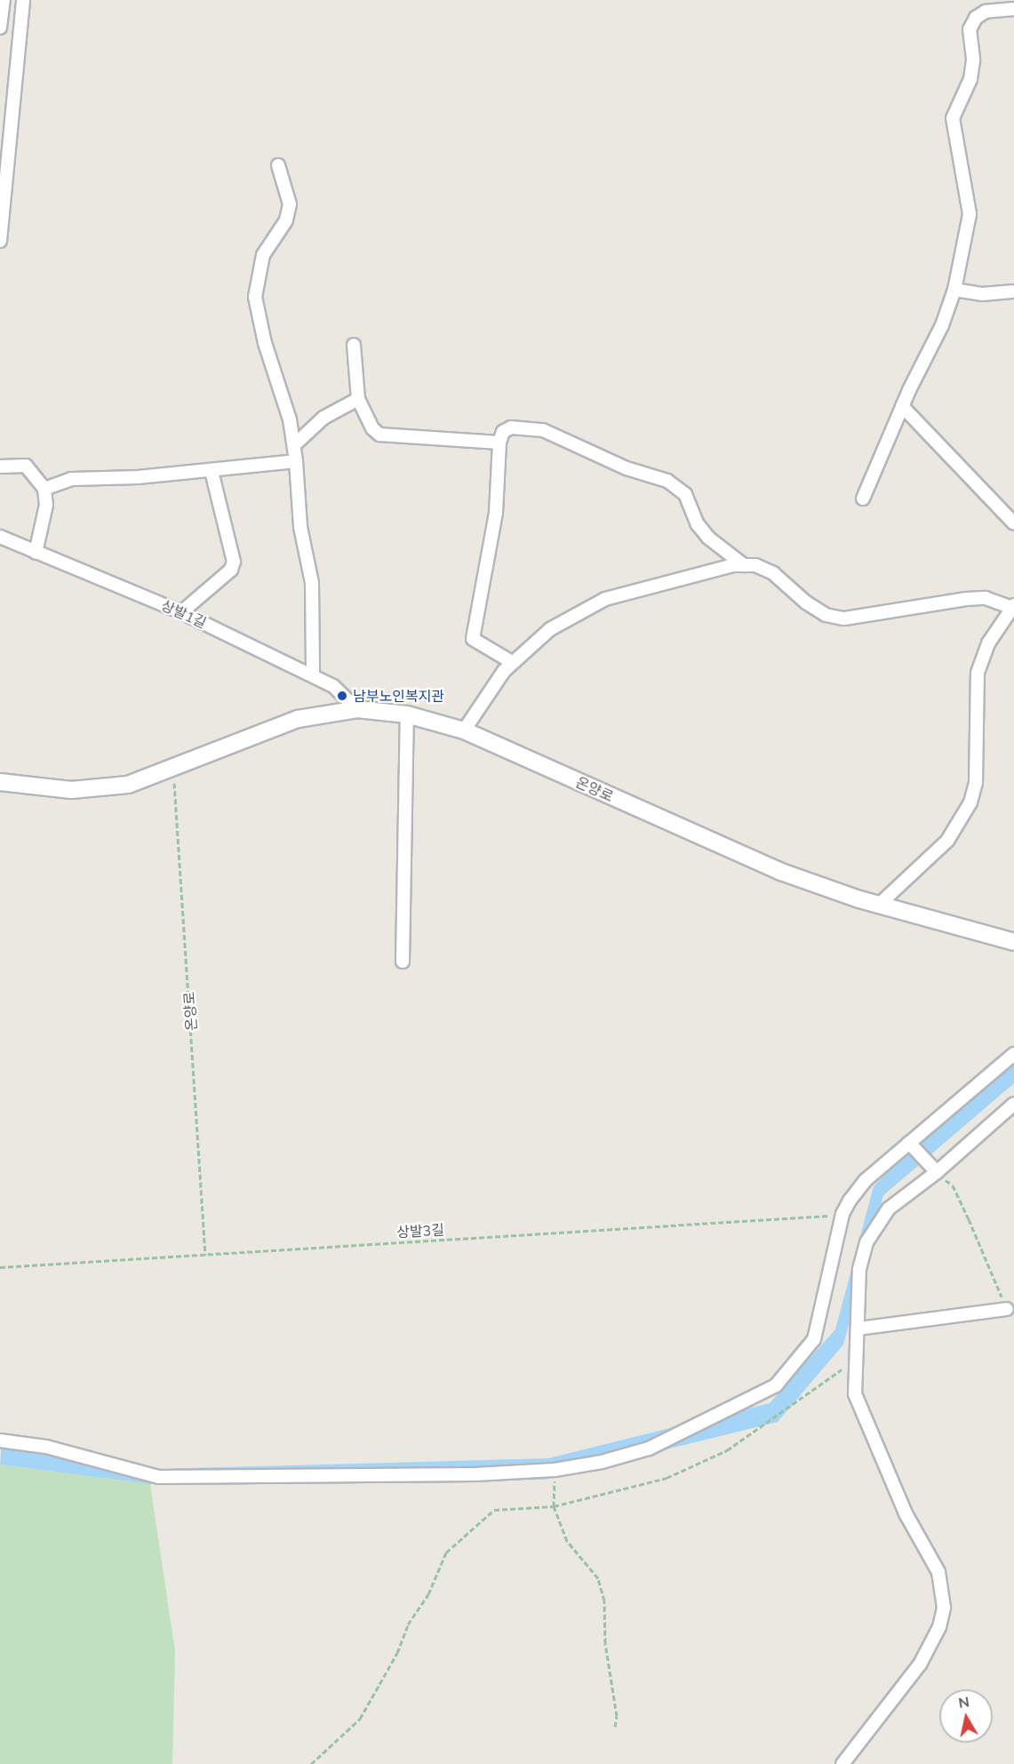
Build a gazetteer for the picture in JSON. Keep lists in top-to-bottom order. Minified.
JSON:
{"streets":{"main road":["온양로"],"street":["상발1길"],"path":["상발3길"]},"crossings":[["상발1길","온양로"],["온양로","상발3길"]],"places":["남부노인복지관"],"north":"top"}
